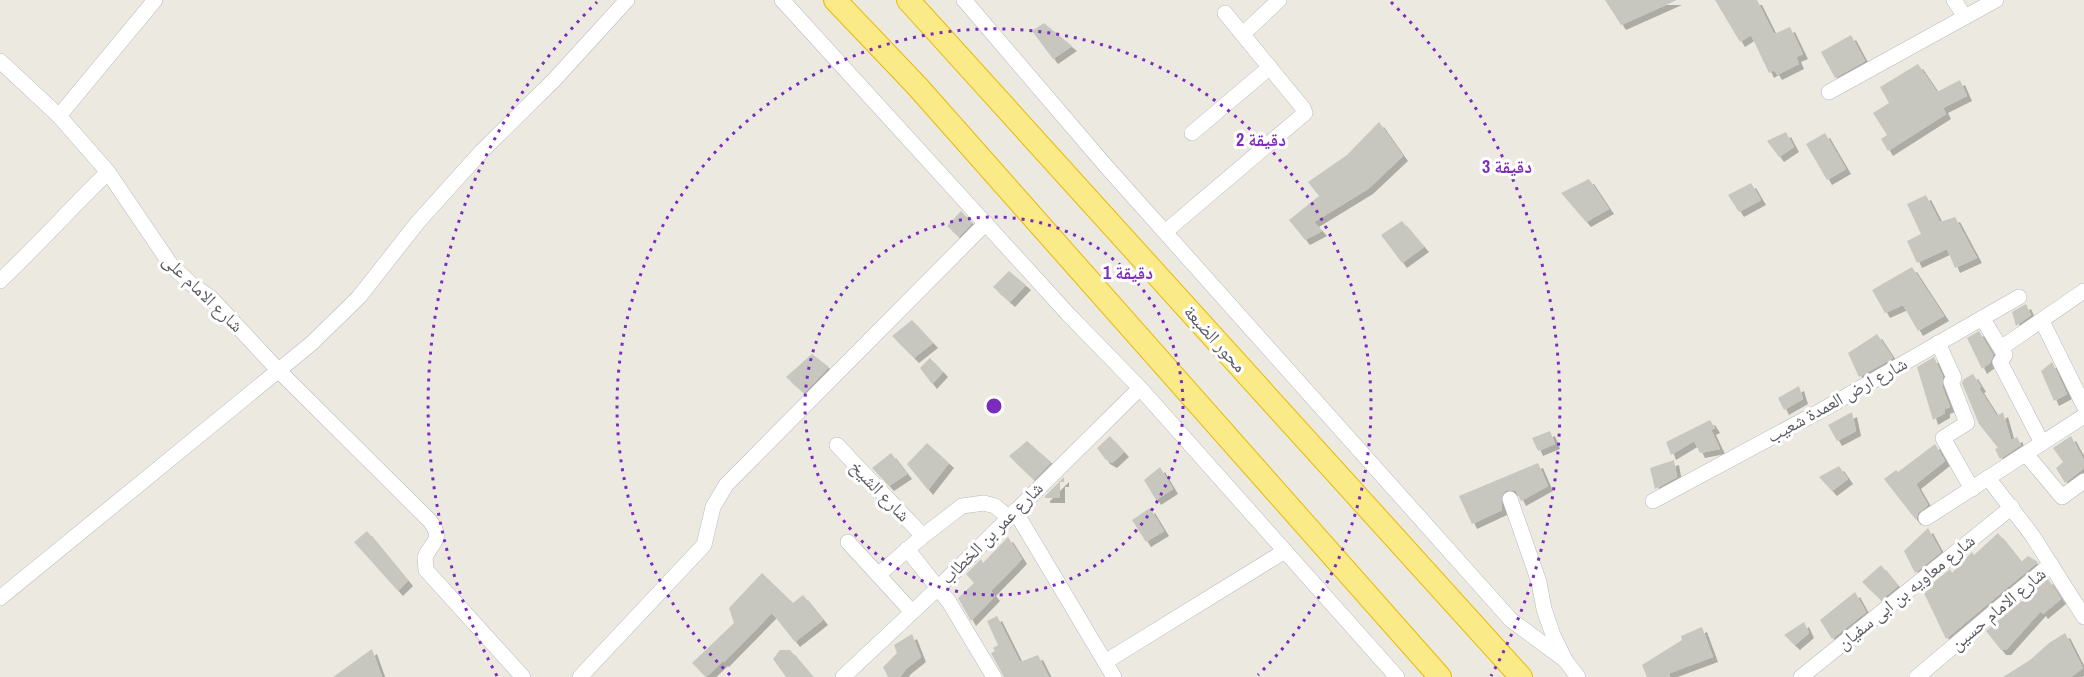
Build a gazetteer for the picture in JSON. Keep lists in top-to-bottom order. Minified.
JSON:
{"streets":{"highway":["محور الضبعة"],"street":["شارع الامام على","شارع ارض العمدة شعيب","شارع الشيخ","شارع عمر بن الخطاب","شارع معاويه بن ابى سفيان","شارع الامام حسين"]},"rings":["2 دقيقة","3 دقيقة","1 دقيقة"]}
